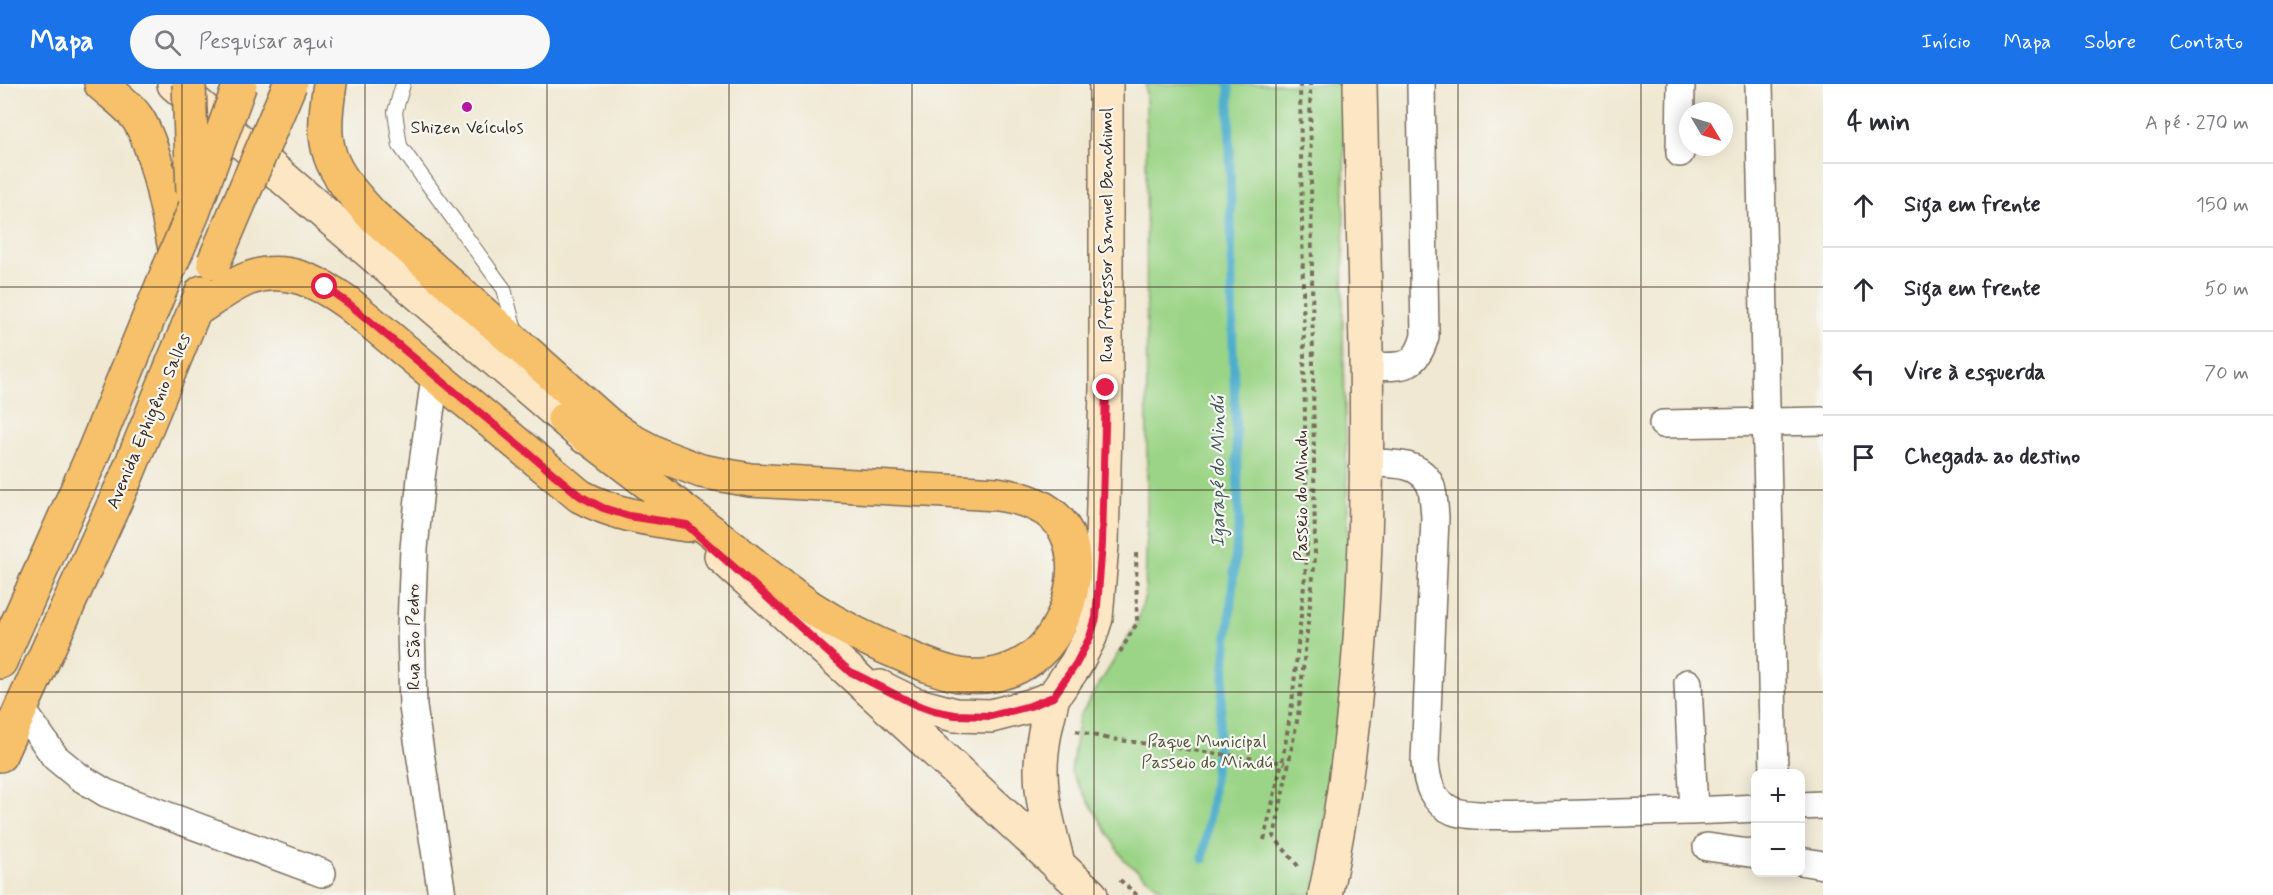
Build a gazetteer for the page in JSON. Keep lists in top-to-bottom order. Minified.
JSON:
{"streets":{"main road":["Avenida Ephigênio Salles"],"street":["Rua Professor Samuel Benchimol","Rua São Pedro"],"path":["Passeio do Mindu"]},"water":["Igarapé do Mindú"],"parks":["Paque Municipal Passeio do Mindú"],"places":["Shizen Veículos"],"north":"bottom right","page":{"header":"Mapa","search":"Pesquisar aqui","nav":["Início","Mapa","Sobre","Contato"],"heading":["4 min","A pé · 270 m"],"list":[["Siga em frente","150 m"],["Siga em frente","50 m"],["Vire à esquerda","70 m"],"Chegada ao destino"],"map_buttons":["+","−"]}}
